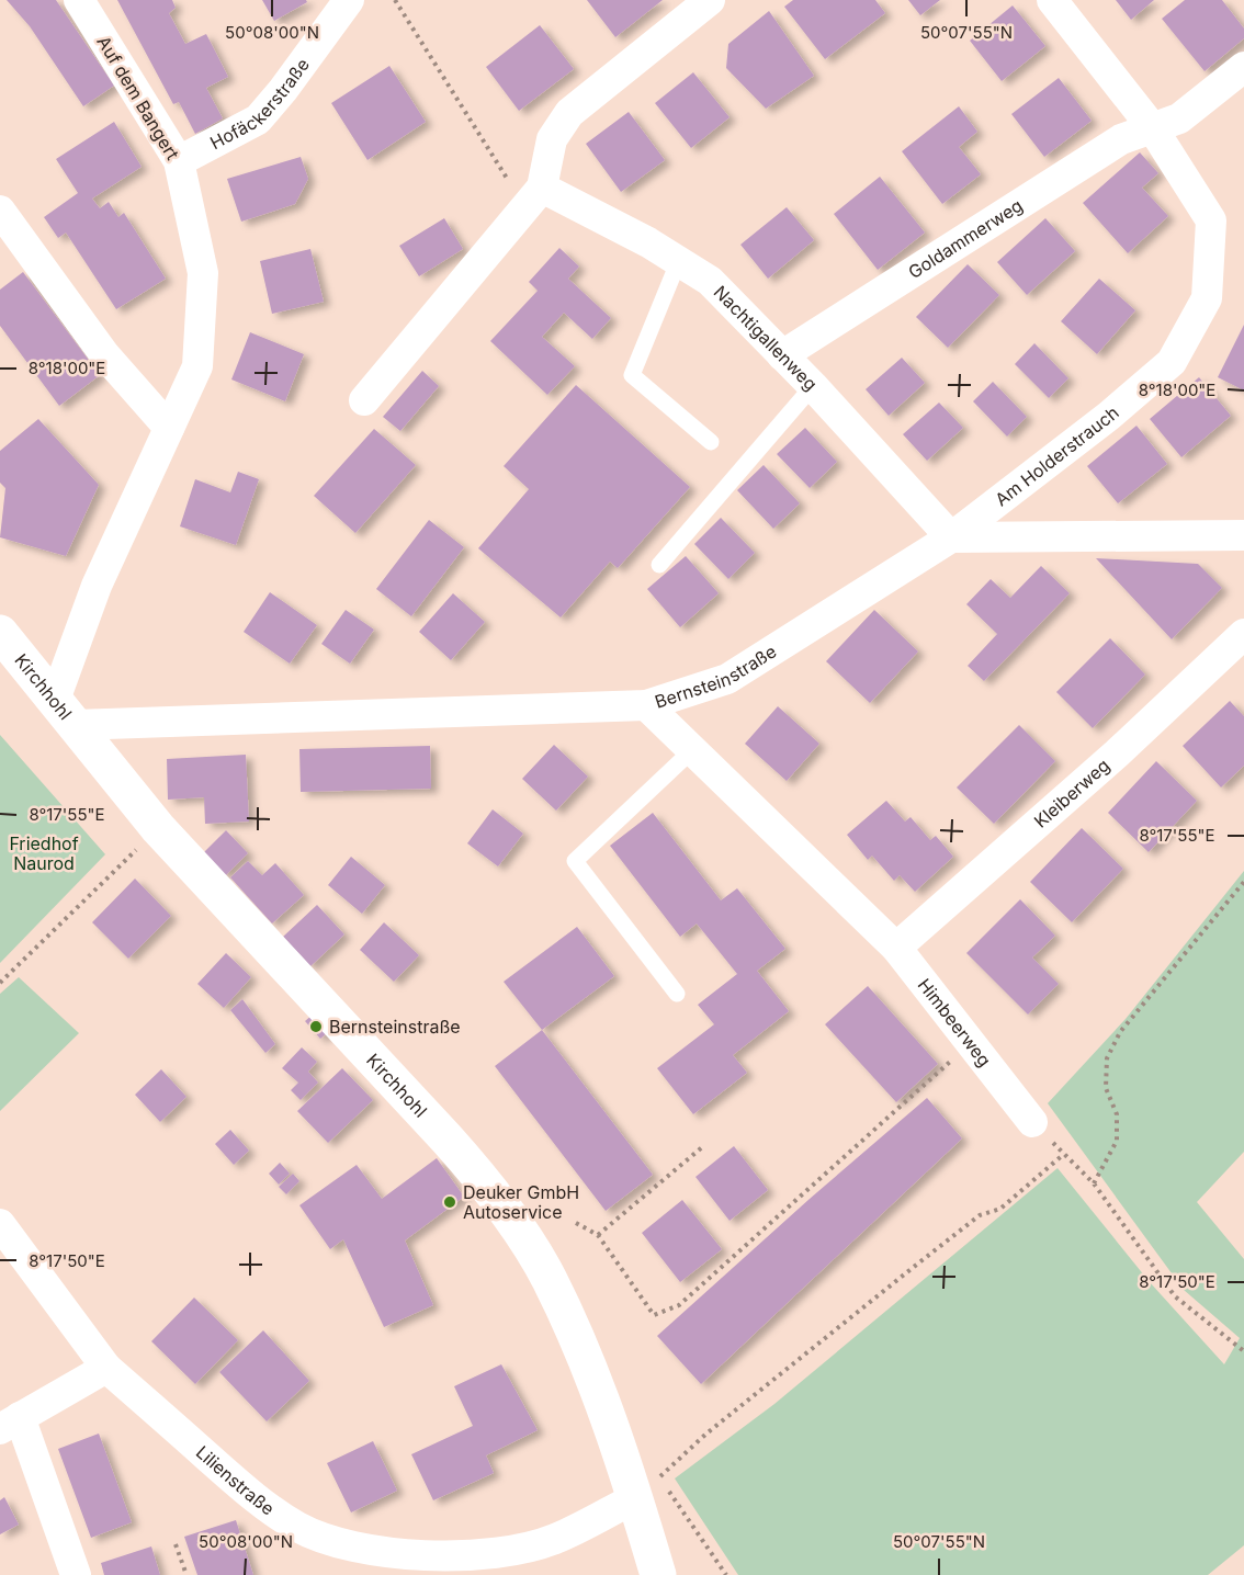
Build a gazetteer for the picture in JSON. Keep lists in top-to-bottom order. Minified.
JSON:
{"streets":{"street":["Auf dem Bangert","Hofäckerstraße","Goldammerweg","Nachtigallenweg","Am Holderstrauch","Bernsteinstraße","Kirchhohl","Kleiberweg","Himbeerweg","Lilienstraße"]},"crossings":[["Auf dem Bangert","Hofäckerstraße"],["Auf dem Bangert","Bernsteinstraße"],["Auf dem Bangert","Kirchhohl"],["Goldammerweg","Nachtigallenweg"],["Goldammerweg","Am Holderstrauch"],["Nachtigallenweg","Am Holderstrauch"],["Nachtigallenweg","Bernsteinstraße"],["Am Holderstrauch","Bernsteinstraße"],["Bernsteinstraße","Kirchhohl"],["Bernsteinstraße","Himbeerweg"],["Kirchhohl","Lilienstraße"],["Kleiberweg","Himbeerweg"]],"parks":["Friedhof Naurod"],"places":["Bernsteinstraße","Deuker GmbH Autoservice"],"coordinates":["50°08'00\"N","50°07'55\"N","8°18'00\"E","8°17'55\"E","8°17'50\"E"]}
